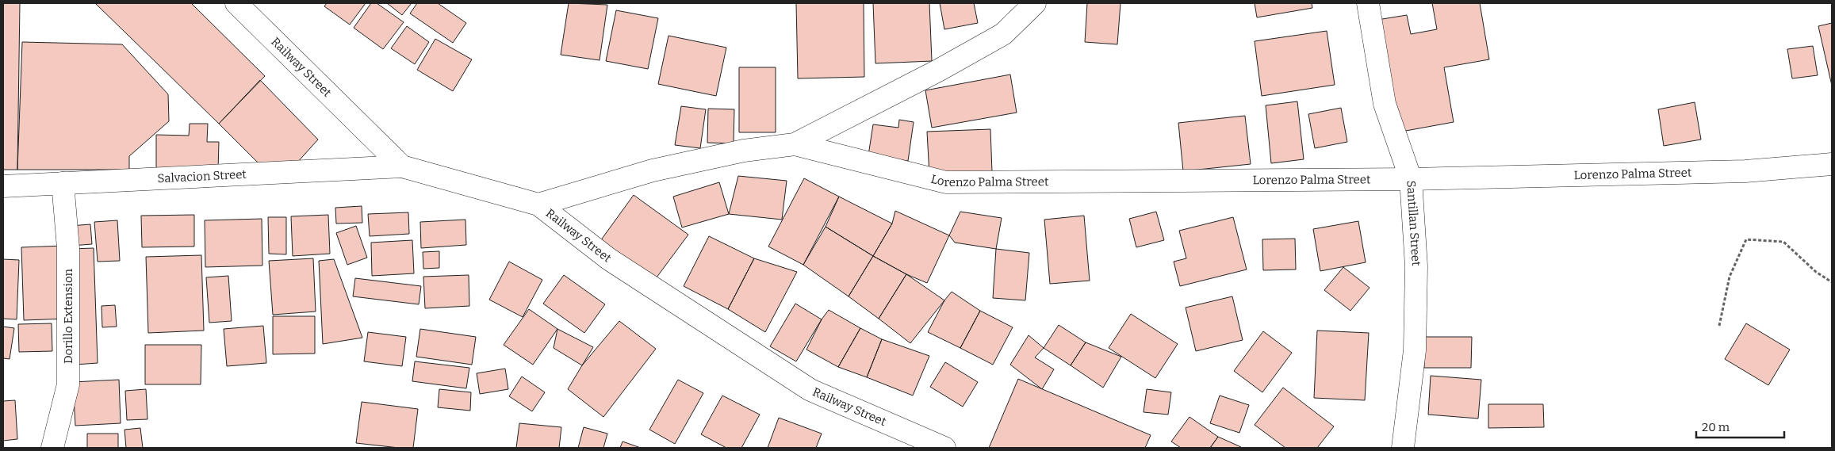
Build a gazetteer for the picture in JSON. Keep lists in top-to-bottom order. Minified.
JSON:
{"streets":{"street":["Railway Street","Lorenzo Palma Street","Salvacion Street","Santillan Street","Dorillo Extension"]},"crossings":[["Railway Street","Salvacion Street"],["Lorenzo Palma Street","Santillan Street"],["Salvacion Street","Dorillo Extension"]],"scale_bar":"20 m"}
